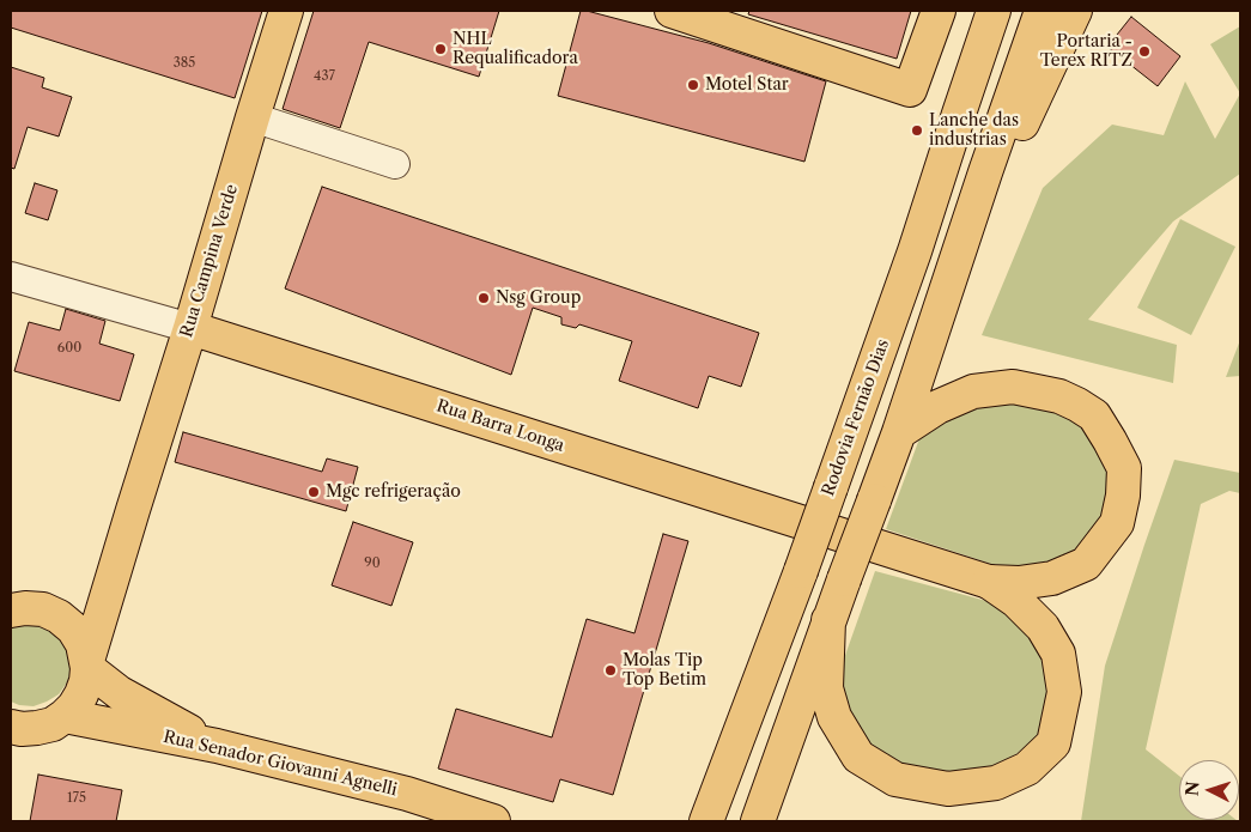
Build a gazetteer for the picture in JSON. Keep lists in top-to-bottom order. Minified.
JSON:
{"streets":{"main road":["Rua Campina Verde","Rodovia Fernão Dias","Rua Barra Longa","Rua Senador Giovanni Agnelli"]},"crossings":[["Rua Campina Verde","Rua Barra Longa"],["Rua Campina Verde","Rua Senador Giovanni Agnelli"]],"places":["NHL Requalificadora","Portaria - Terex RITZ","Motel Star","Lanche das industrias","Nsg Group","Mgc refrigeração","Molas Tip Top Betim"],"house_numbers":["385","437","600","90","175"],"north":"left"}
